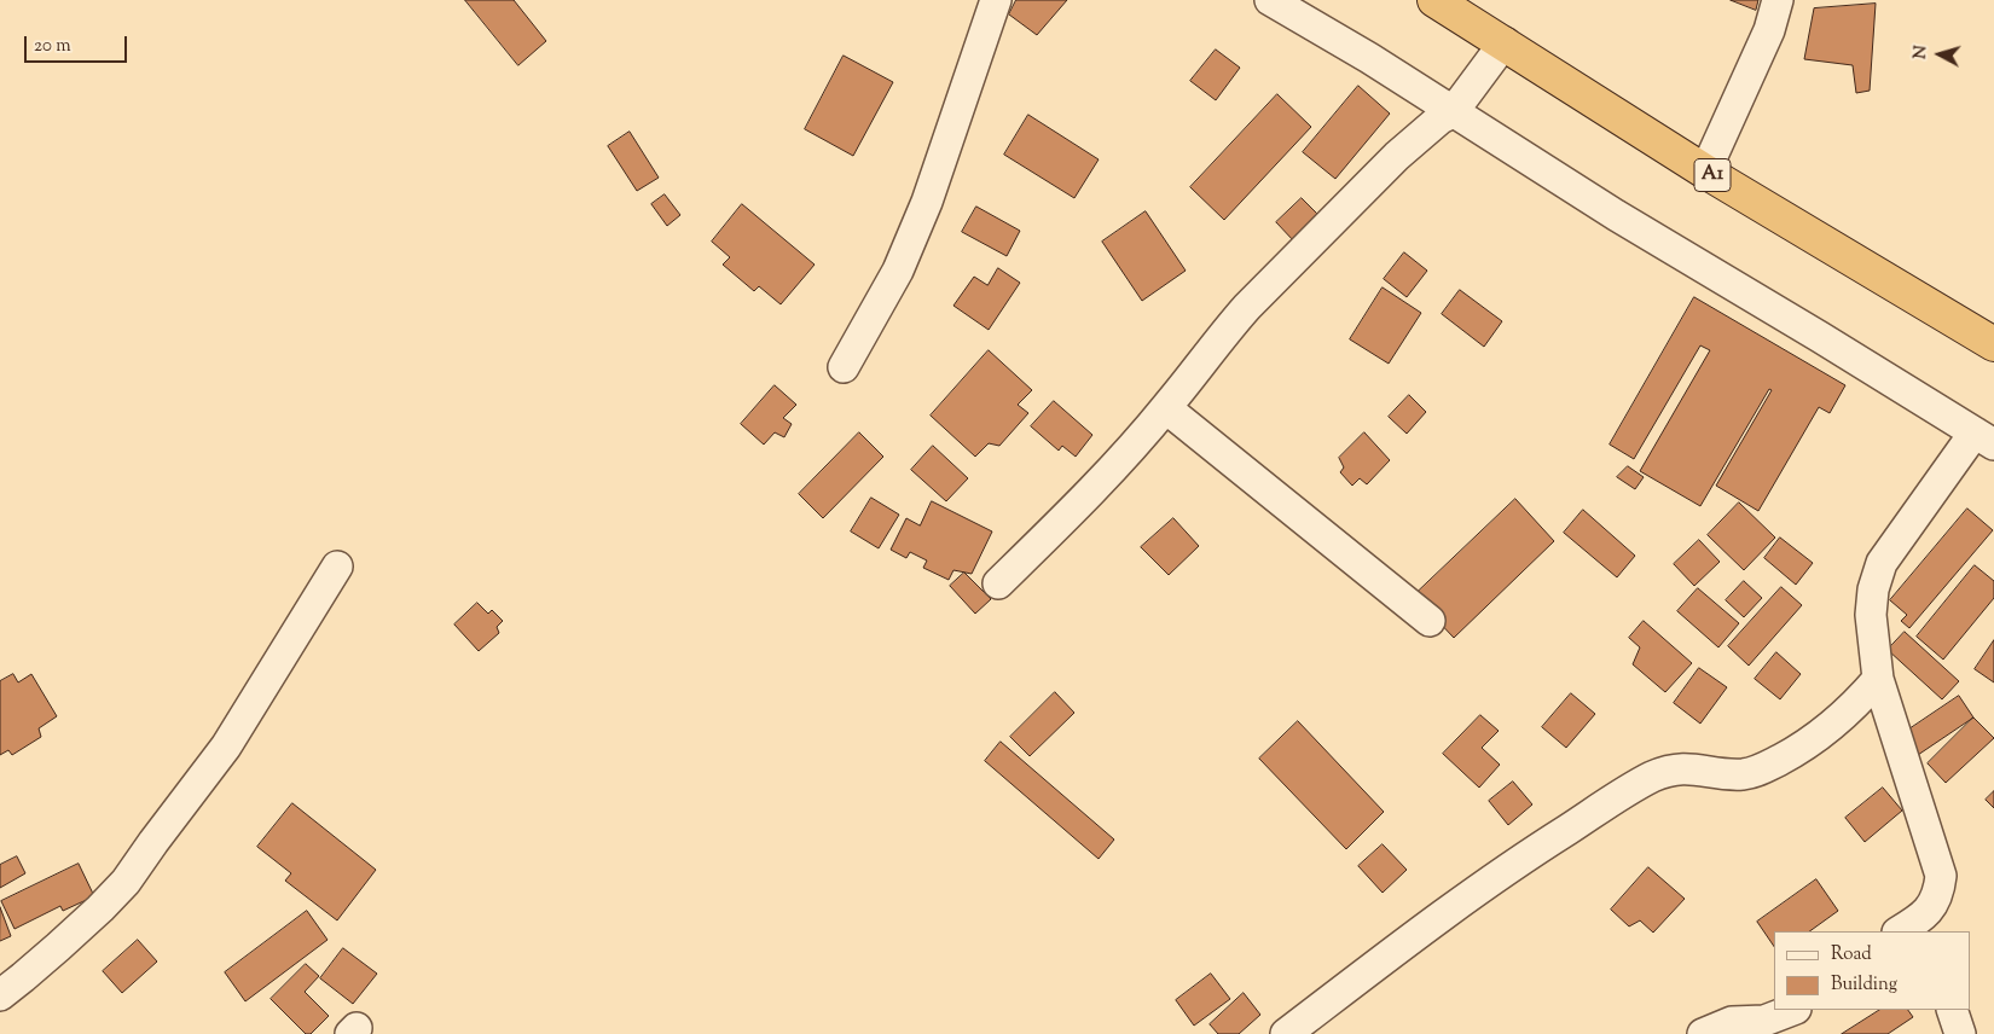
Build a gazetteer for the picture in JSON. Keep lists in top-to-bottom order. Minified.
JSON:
{"streets":{"highway":["A1"]},"legend":["Road","Building"],"scale_bar":"20 m","north":"left"}
